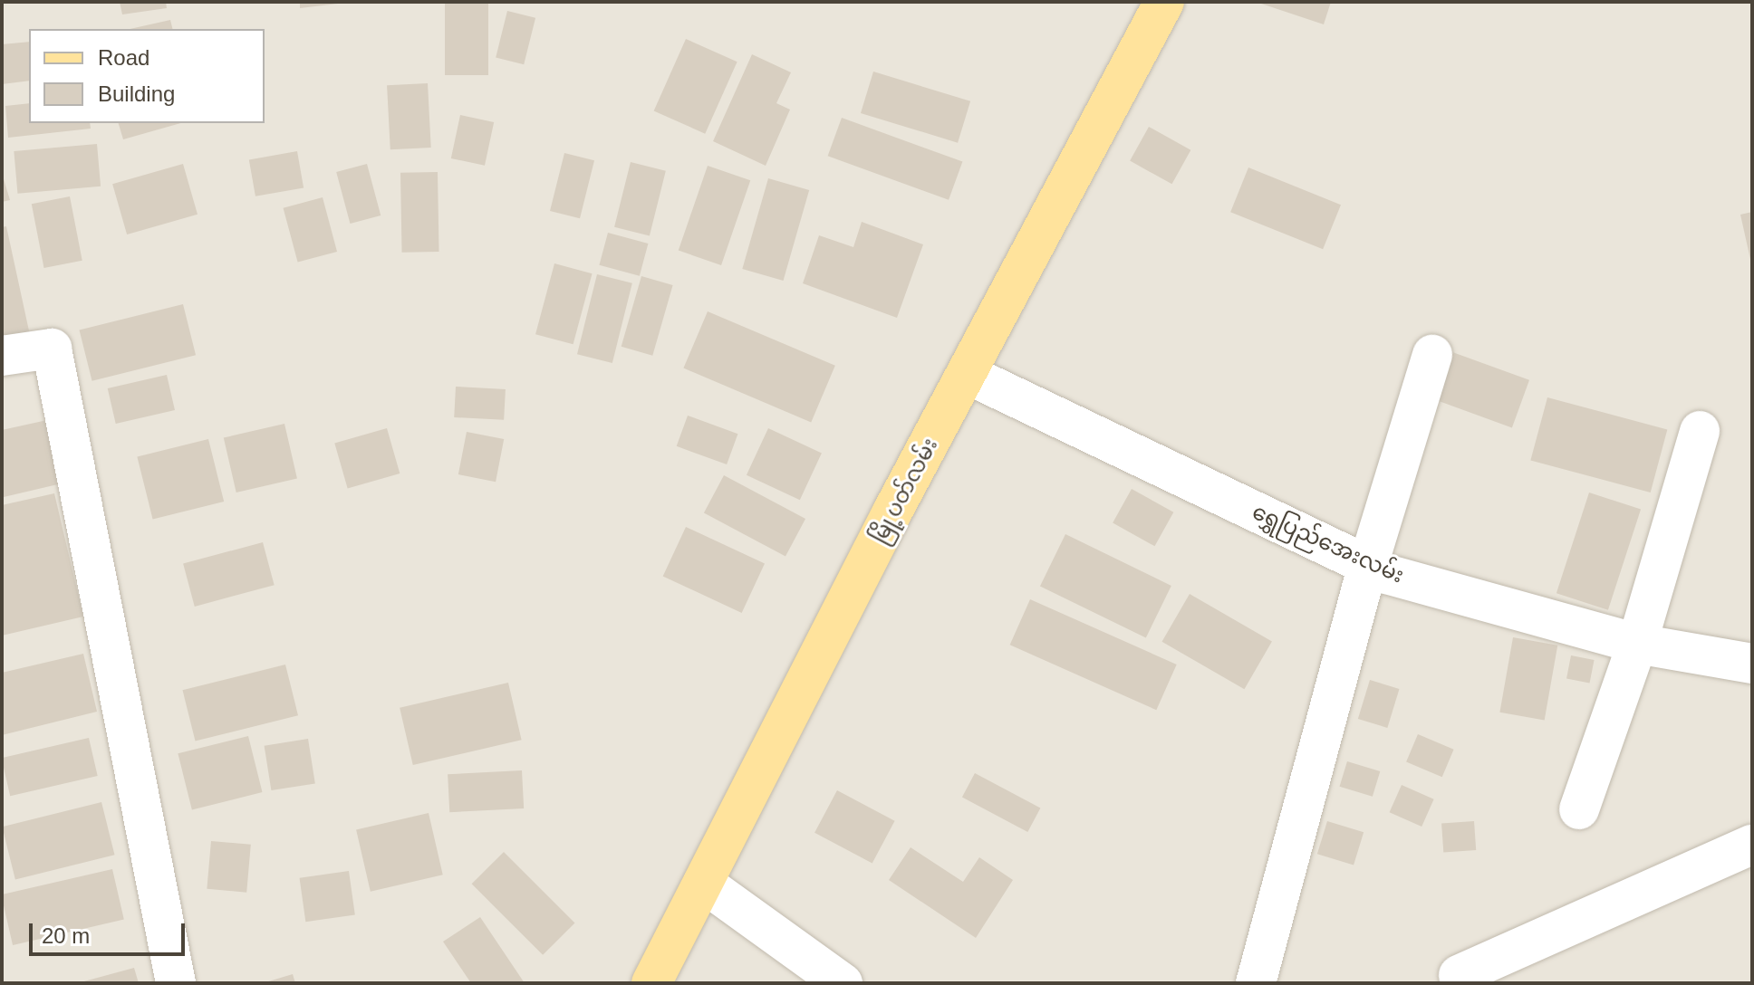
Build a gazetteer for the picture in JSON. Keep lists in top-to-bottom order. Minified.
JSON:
{"streets":{"main road":["မြို့ပတ်လမ်း"],"street":["ရွှေပြည်အေးလမ်း"]},"crossings":[["မြို့ပတ်လမ်း","ရွှေပြည်အေးလမ်း"]],"legend":["Road","Building"],"scale_bar":"20 m"}
